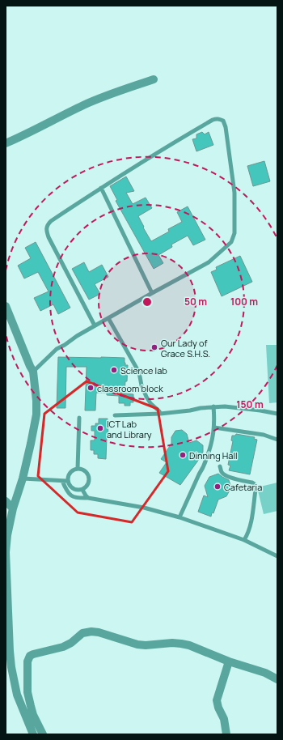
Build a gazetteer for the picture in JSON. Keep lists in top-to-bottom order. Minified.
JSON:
{"places":["Our Lady of Grace S.H.S.","Science lab","classroom block","ICT Lab and Library","Dinning Hall","Cafetaria"],"rings":["50 m","100 m","150 m"]}
